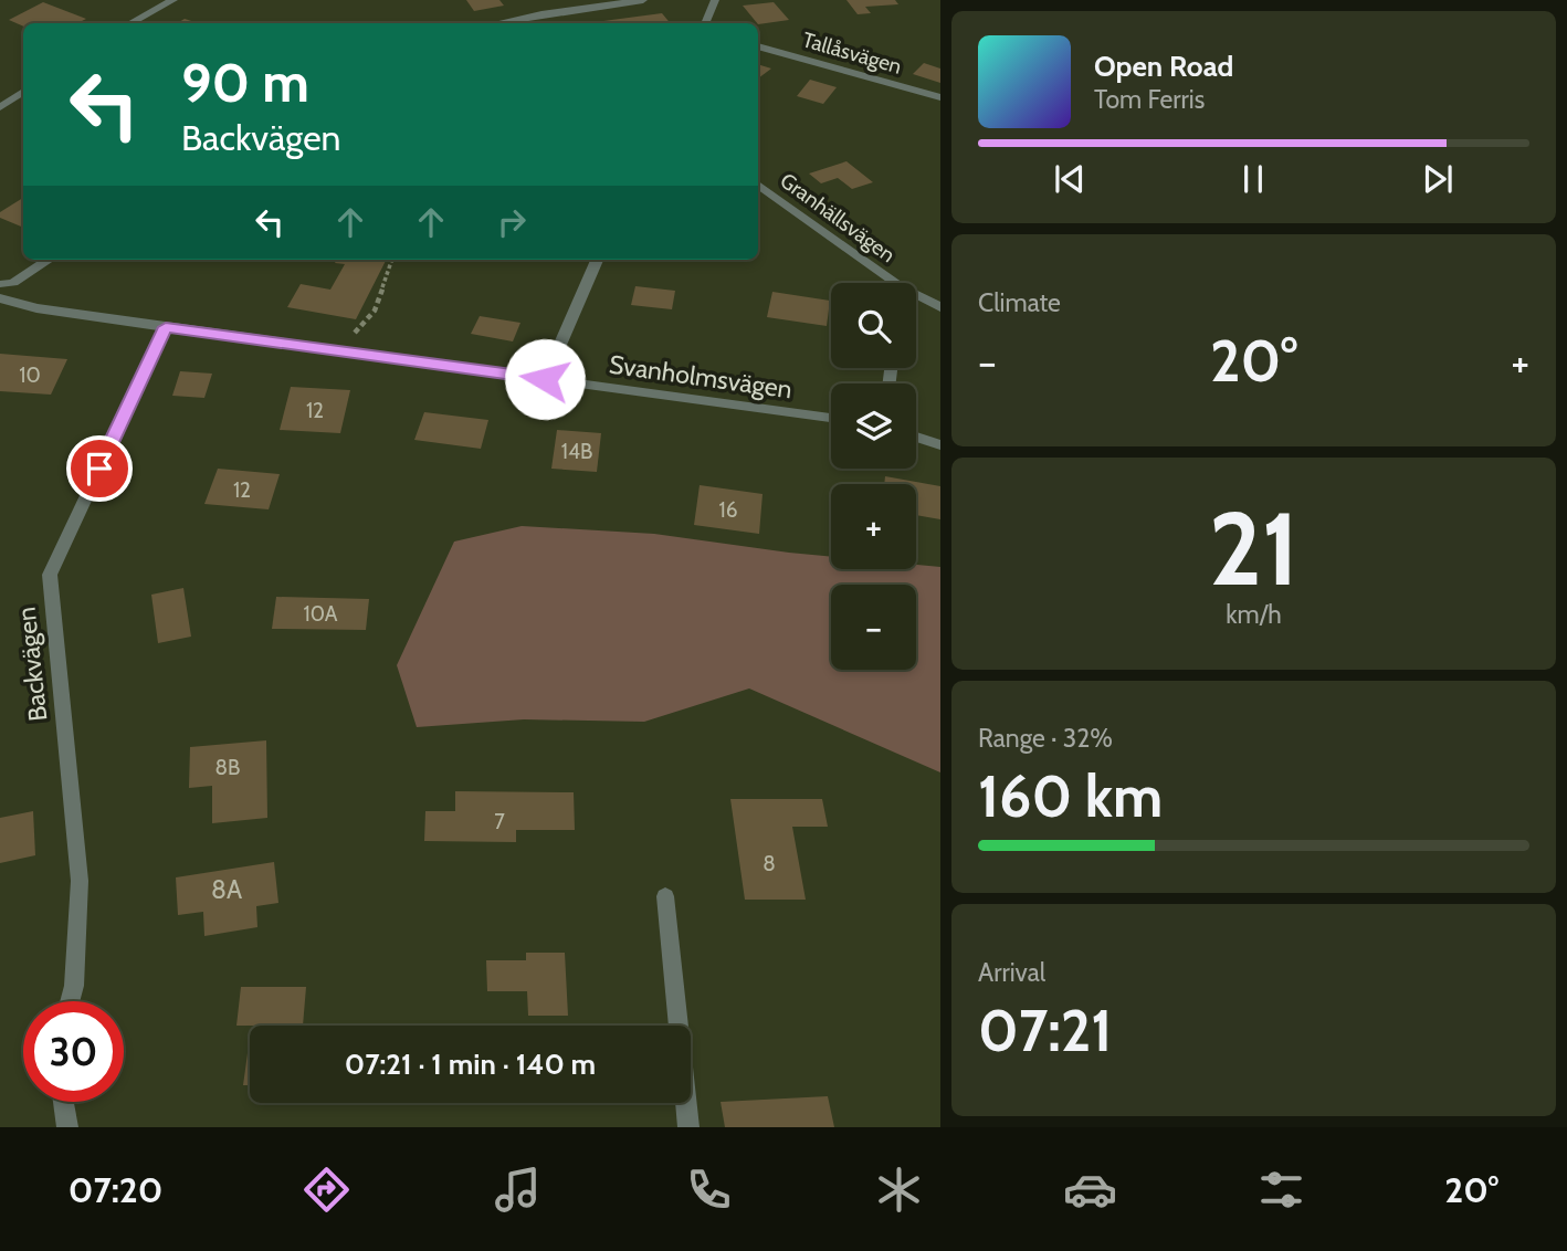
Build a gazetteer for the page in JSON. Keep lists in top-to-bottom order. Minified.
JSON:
{"streets":{"street":["Tallåsvägen","Granhällsvägen","Svanholmsvägen","Backvägen"]},"crossings":[["Svanholmsvägen","Backvägen"]],"house_numbers":["10","12","14B","12","16","10A","8B","7","8","8A"],"page":{"turn":["90 m","Backvägen"],"song":["Open Road","Tom Ferris"],"tile":["Climate",["21","km/h"],["Range · 32%","160 km"],["Arrival","07:21"]],"map_buttons":["+","−"],"heat":["−","20°","+"],"limit":"30","trip":"07:21 · 1 min · 140 m","tabs":["07:20","20°"]}}
